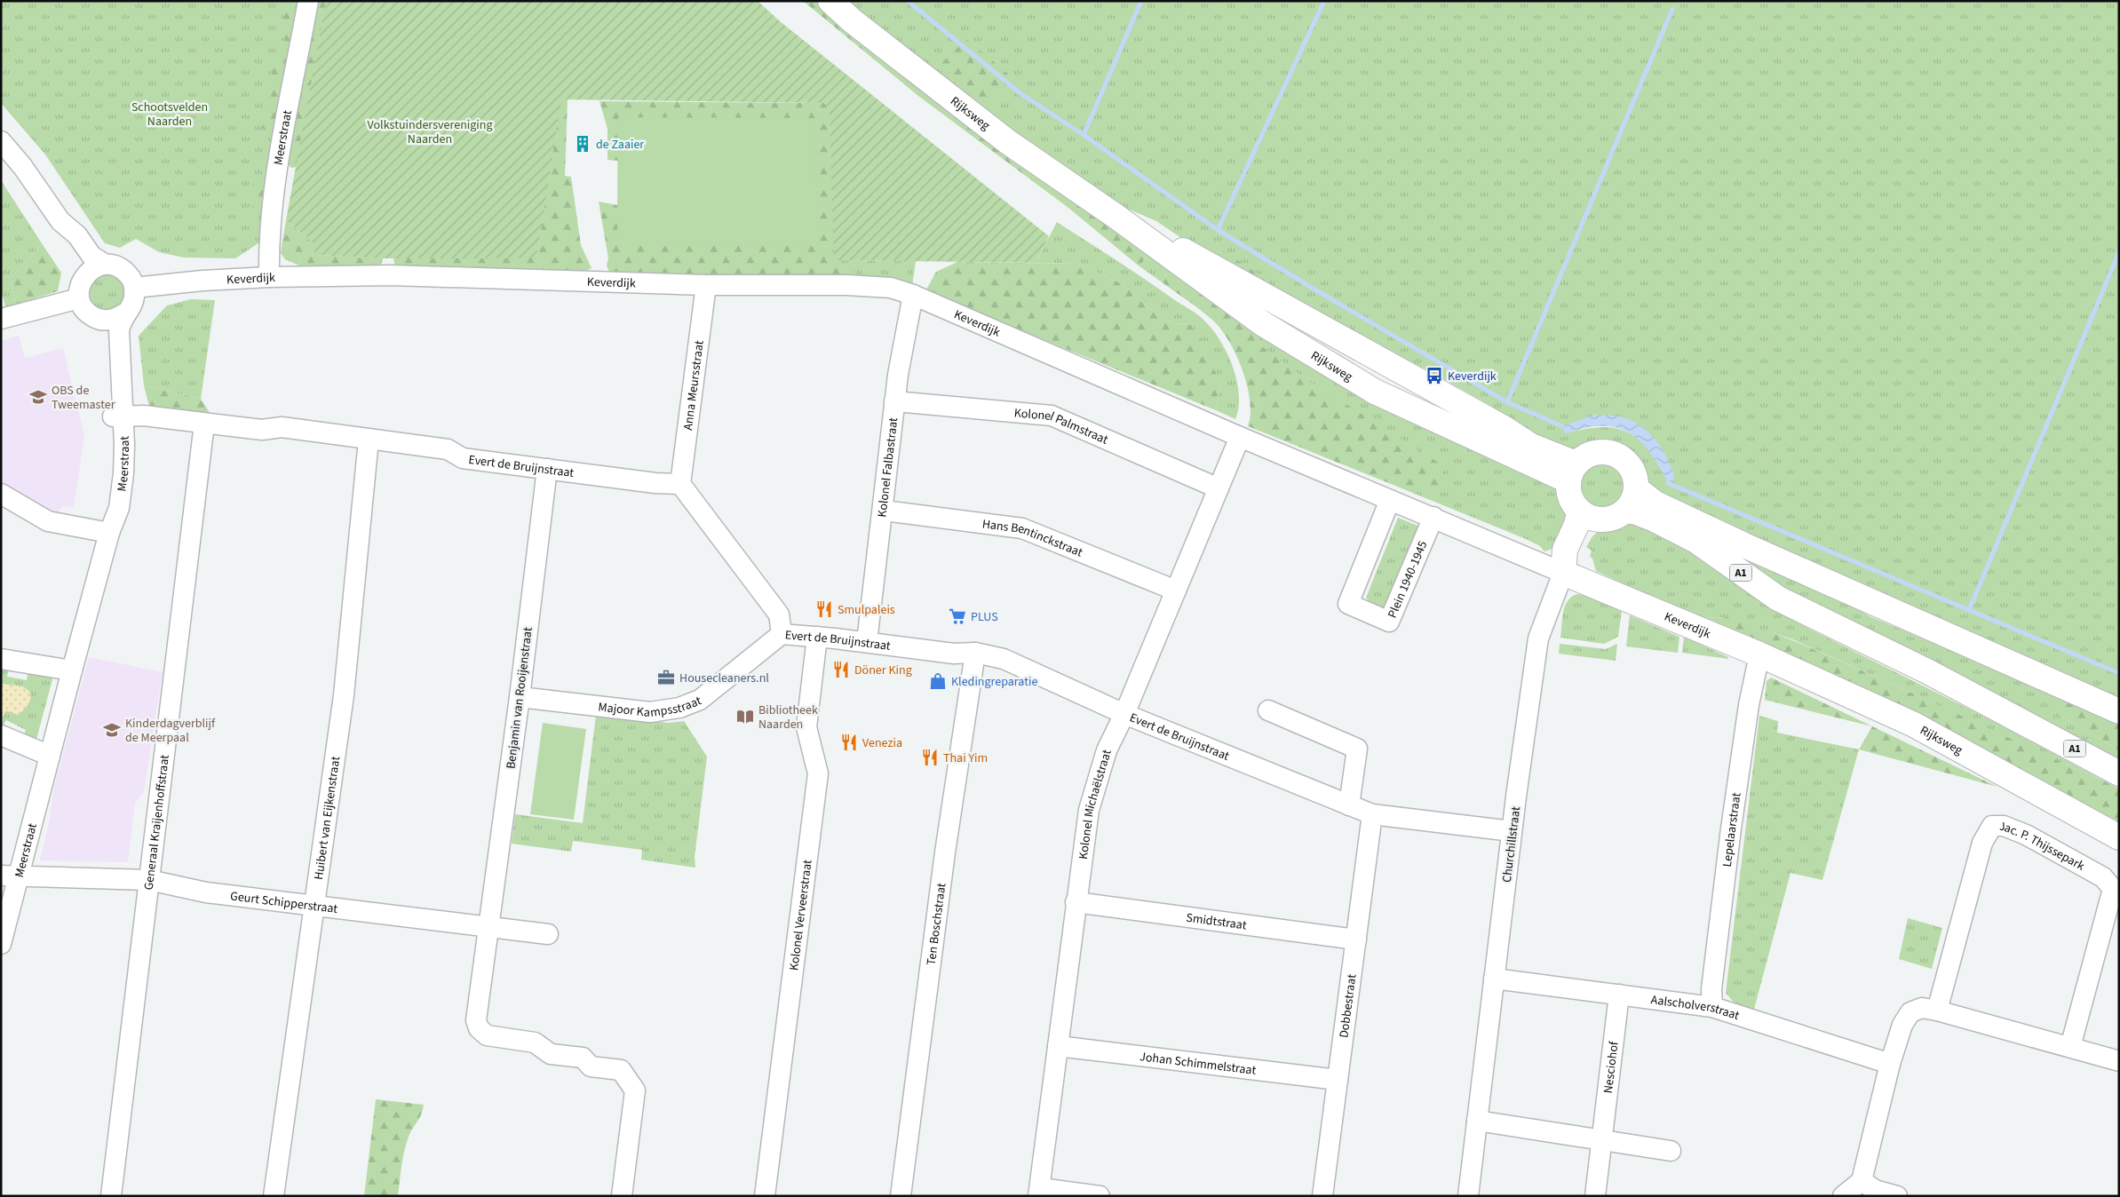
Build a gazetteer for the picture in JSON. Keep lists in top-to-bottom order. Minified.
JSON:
{"streets":{"main road":["Rijksweg","Keverdijk","A1","Churchillstraat"],"street":["Meerstraat","Anna Meursstraat","Kolonel Palmstraat","Evert de Bruijnstraat","Kolonel Falbastraat","Hans Bentinckstraat","Plein 1940-1945","Benjamin van Rooijenstraat","Majoor Kampsstraat","Kolonel Michaëlstraat","Huibert van Eijkenstraat","Generaal Kraijenhoffstraat","Lepelaarstraat","Jac. P. Thijssepark","Geurt Schipperstraat","Kolonel Verveerstraat","Smidtstraat","Ten Boschstraat","Dobbestraat","Aalscholverstraat","Johan Schimmelstraat","Nesciohof"]},"crossings":[["Rijksweg","Keverdijk"],["Rijksweg","A1"],["Rijksweg","Lepelaarstraat"],["Rijksweg","Churchillstraat"],["Meerstraat","Keverdijk"],["Meerstraat","Evert de Bruijnstraat"],["Meerstraat","Geurt Schipperstraat"],["Keverdijk","Anna Meursstraat"],["Keverdijk","Kolonel Falbastraat"],["Keverdijk","Plein 1940-1945"],["Keverdijk","Kolonel Michaëlstraat"],["Keverdijk","Lepelaarstraat"],["Keverdijk","Churchillstraat"],["Anna Meursstraat","Evert de Bruijnstraat"],["Kolonel Palmstraat","Kolonel Falbastraat"],["Kolonel Palmstraat","Kolonel Michaëlstraat"],["Evert de Bruijnstraat","Kolonel Falbastraat"],["Evert de Bruijnstraat","Benjamin van Rooijenstraat"],["Evert de Bruijnstraat","Majoor Kampsstraat"],["Evert de Bruijnstraat","Kolonel Michaëlstraat"],["Evert de Bruijnstraat","Huibert van Eijkenstraat"],["Evert de Bruijnstraat","Generaal Kraijenhoffstraat"],["Evert de Bruijnstraat","Churchillstraat"],["Evert de Bruijnstraat","Kolonel Verveerstraat"],["Evert de Bruijnstraat","Ten Boschstraat"],["Evert de Bruijnstraat","Dobbestraat"],["Kolonel Falbastraat","Hans Bentinckstraat"],["Hans Bentinckstraat","Kolonel Michaëlstraat"],["A1","Churchillstraat"],["Benjamin van Rooijenstraat","Majoor Kampsstraat"],["Benjamin van Rooijenstraat","Geurt Schipperstraat"],["Kolonel Michaëlstraat","Smidtstraat"],["Kolonel Michaëlstraat","Johan Schimmelstraat"],["Huibert van Eijkenstraat","Geurt Schipperstraat"],["Generaal Kraijenhoffstraat","Geurt Schipperstraat"],["Lepelaarstraat","Aalscholverstraat"],["Churchillstraat","Aalscholverstraat"],["Smidtstraat","Dobbestraat"],["Dobbestraat","Johan Schimmelstraat"],["Aalscholverstraat","Nesciohof"]],"parks":["Schootsvelden Naarden","Volkstuindersvereniging Naarden"],"places":{"building":["de Zaaier"],"bus stop":["Keverdijk"],"school or university":["OBS de Tweemaster","Kinderdagverblijf de Meerpaal"],"restaurant":["Smulpaleis","Döner King","Venezia","Thai Yim"],"supermarket":["PLUS"],"office":["Housecleaners.nl"],"shop":["Kledingreparatie"],"library":["Bibliotheek Naarden"]}}
